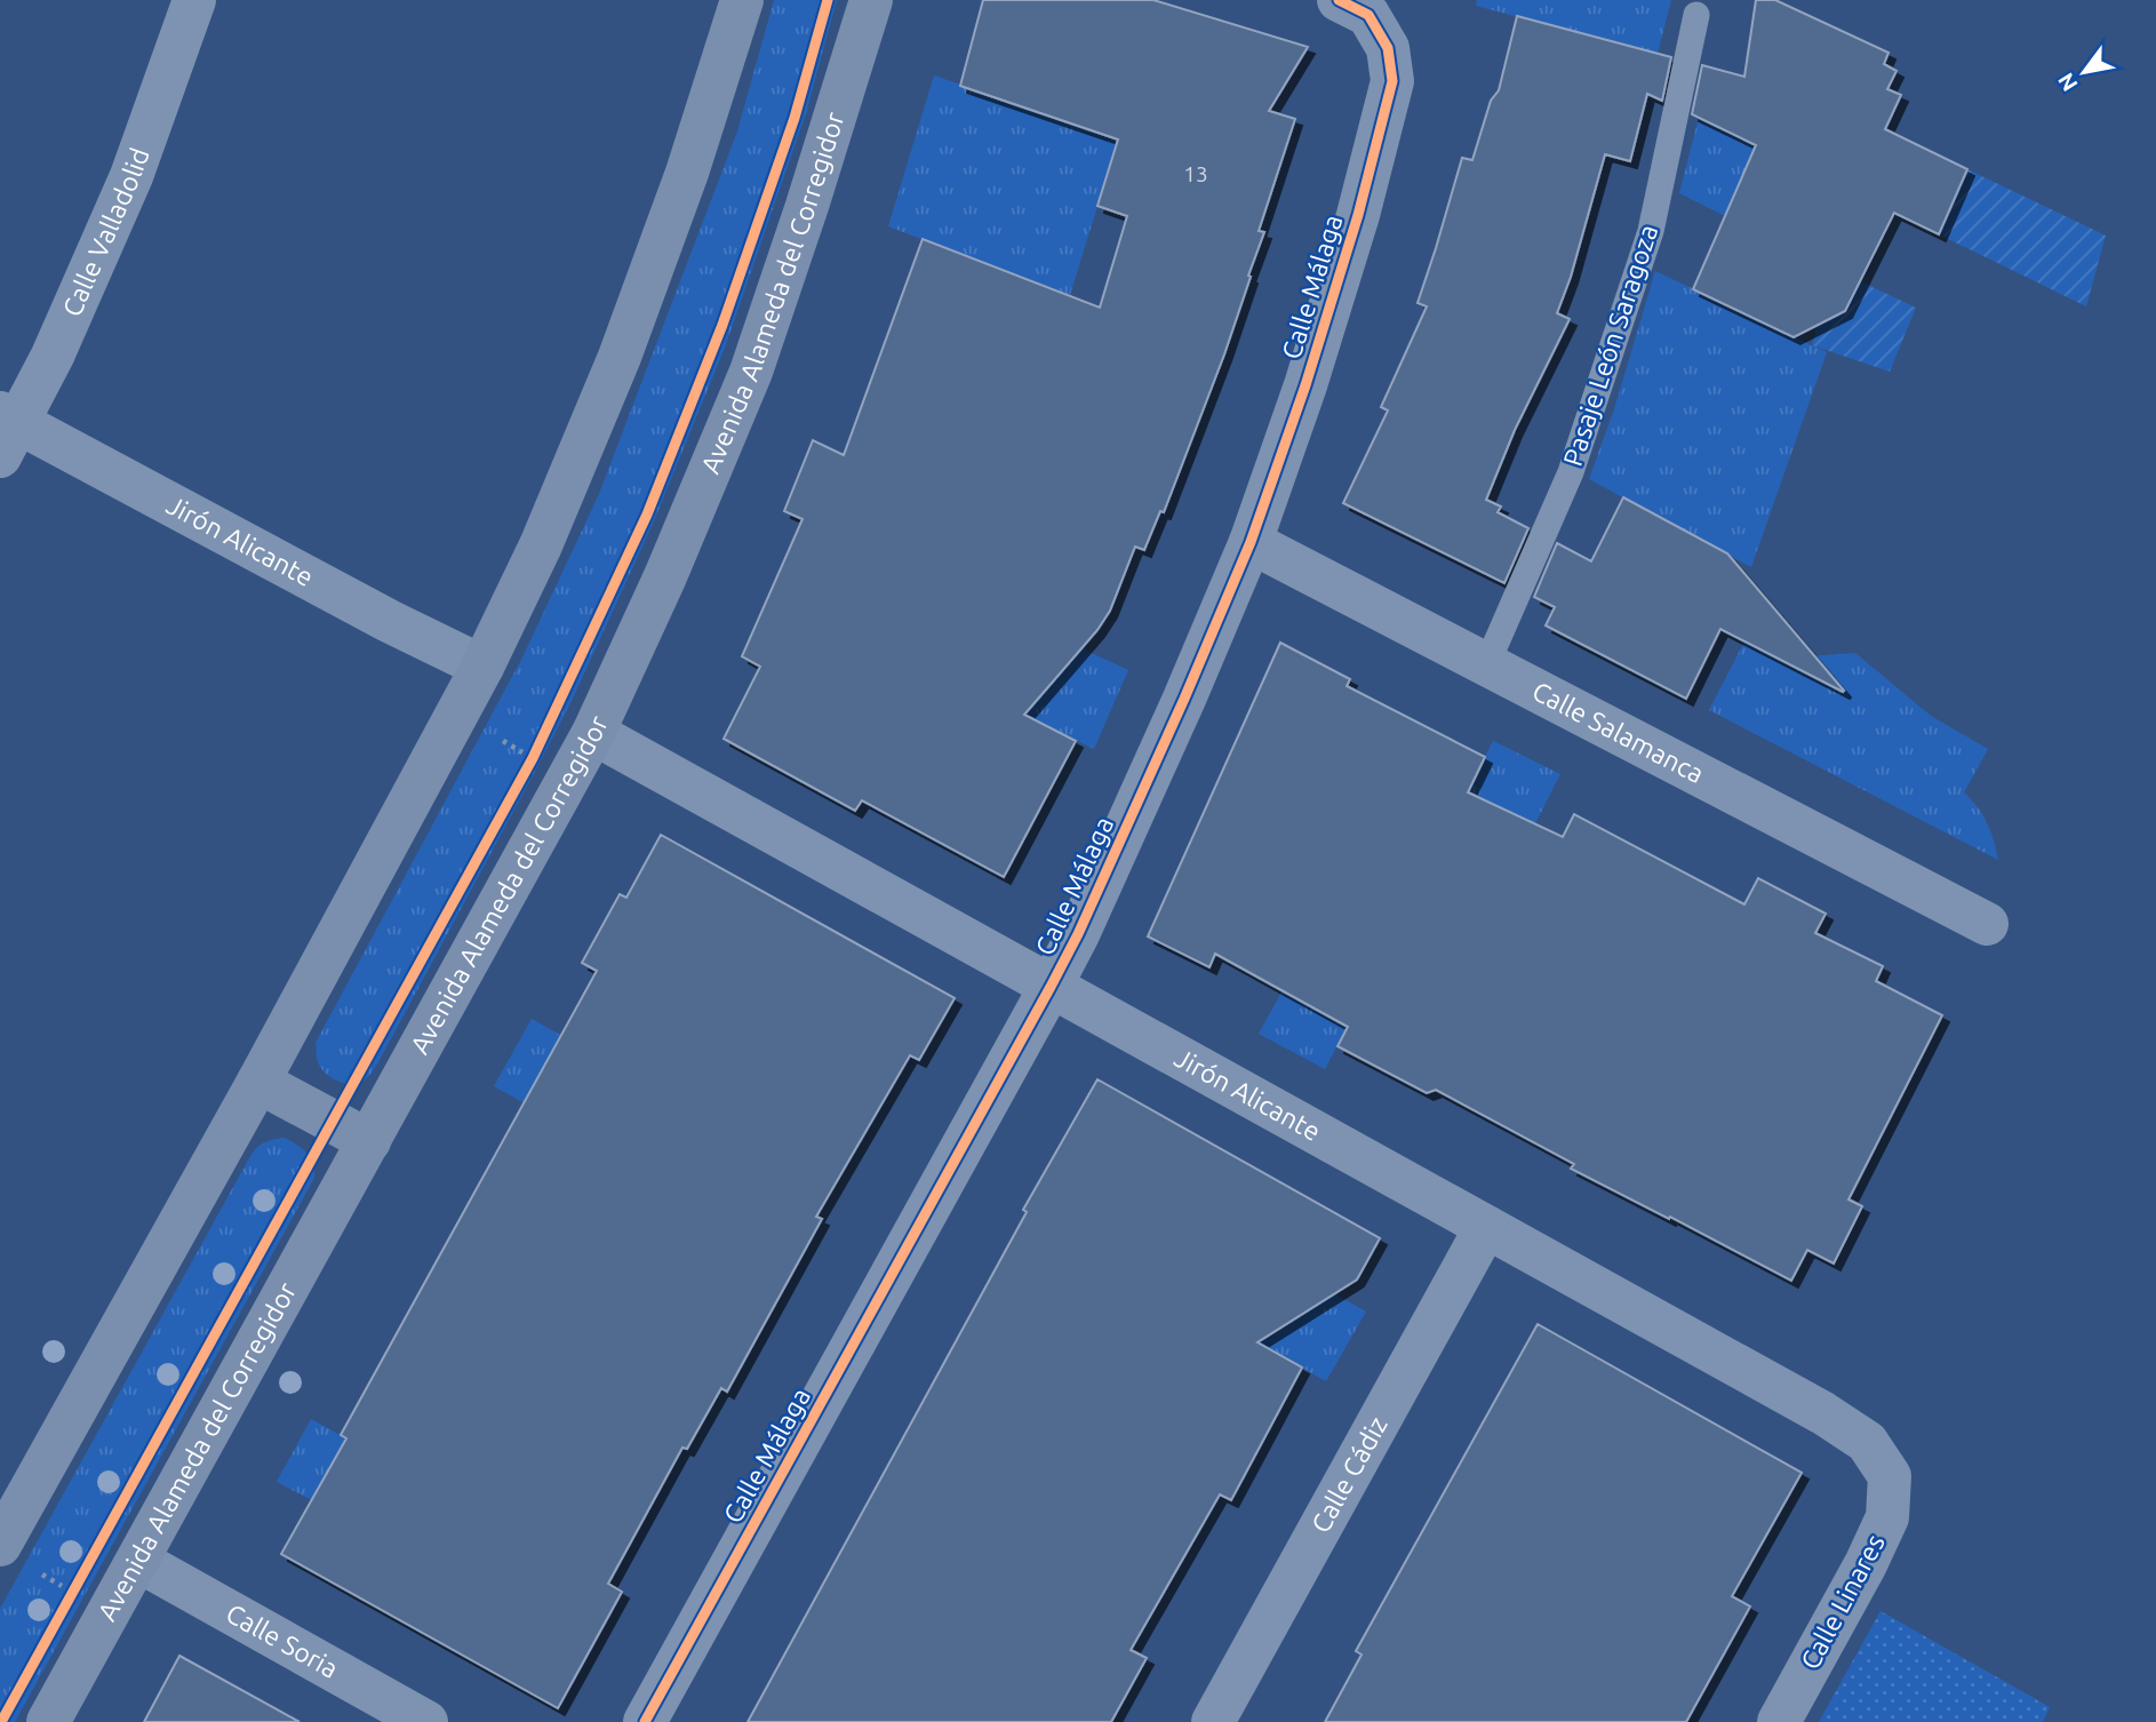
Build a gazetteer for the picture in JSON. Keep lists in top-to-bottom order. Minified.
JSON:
{"streets":{"main road":["Avenida Alameda del Corregidor"],"street":["Calle Valladolid","Calle Málaga","Jirón Alicante","Calle Salamanca","Calle Cádiz","Calle Linares","Calle Soria"],"lane":["Pasaje León Saragoza"]},"crossings":[["Calle Valladolid","Jirón Alicante"],["Calle Málaga","Jirón Alicante"],["Calle Málaga","Calle Salamanca"],["Avenida Alameda del Corregidor","Jirón Alicante"],["Avenida Alameda del Corregidor","Calle Soria"],["Pasaje León Saragoza","Calle Salamanca"],["Jirón Alicante","Calle Cádiz"],["Jirón Alicante","Calle Linares"]],"house_numbers":["13"],"north":"bottom left"}
